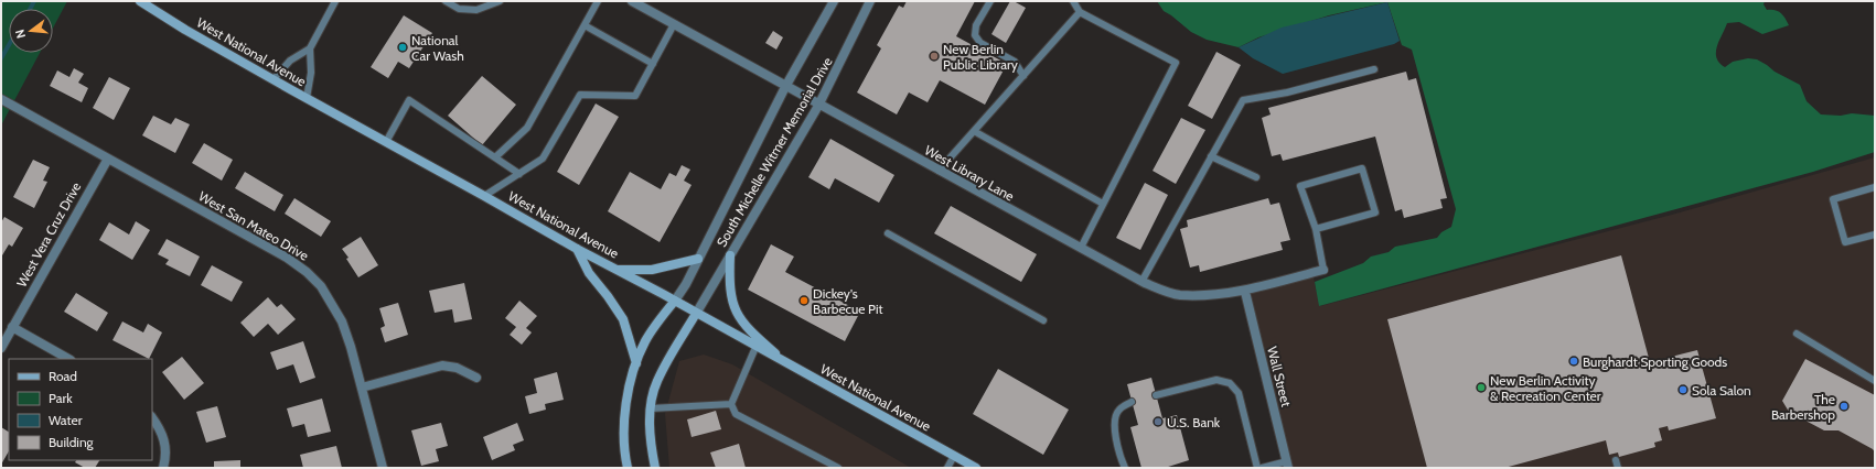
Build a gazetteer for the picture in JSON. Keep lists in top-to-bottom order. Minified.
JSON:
{"streets":{"main road":["West National Avenue"],"street":["South Michelle Witmer Memorial Drive","West Library Lane","West San Mateo Drive","West Vera Cruz Drive","Wall Street"]},"crossings":[["West National Avenue","South Michelle Witmer Memorial Drive"],["South Michelle Witmer Memorial Drive","West Library Lane"],["West Library Lane","Wall Street"],["West San Mateo Drive","West Vera Cruz Drive"]],"places":["National Car Wash","New Berlin Public Library","Dickey's Barbecue Pit","Burghardt Sporting Goods","New Berlin Activity & Recreation Center","Sola Salon","The Barbershop","U.S. Bank"],"legend":["Road","Park","Water","Building"],"north":"left"}
